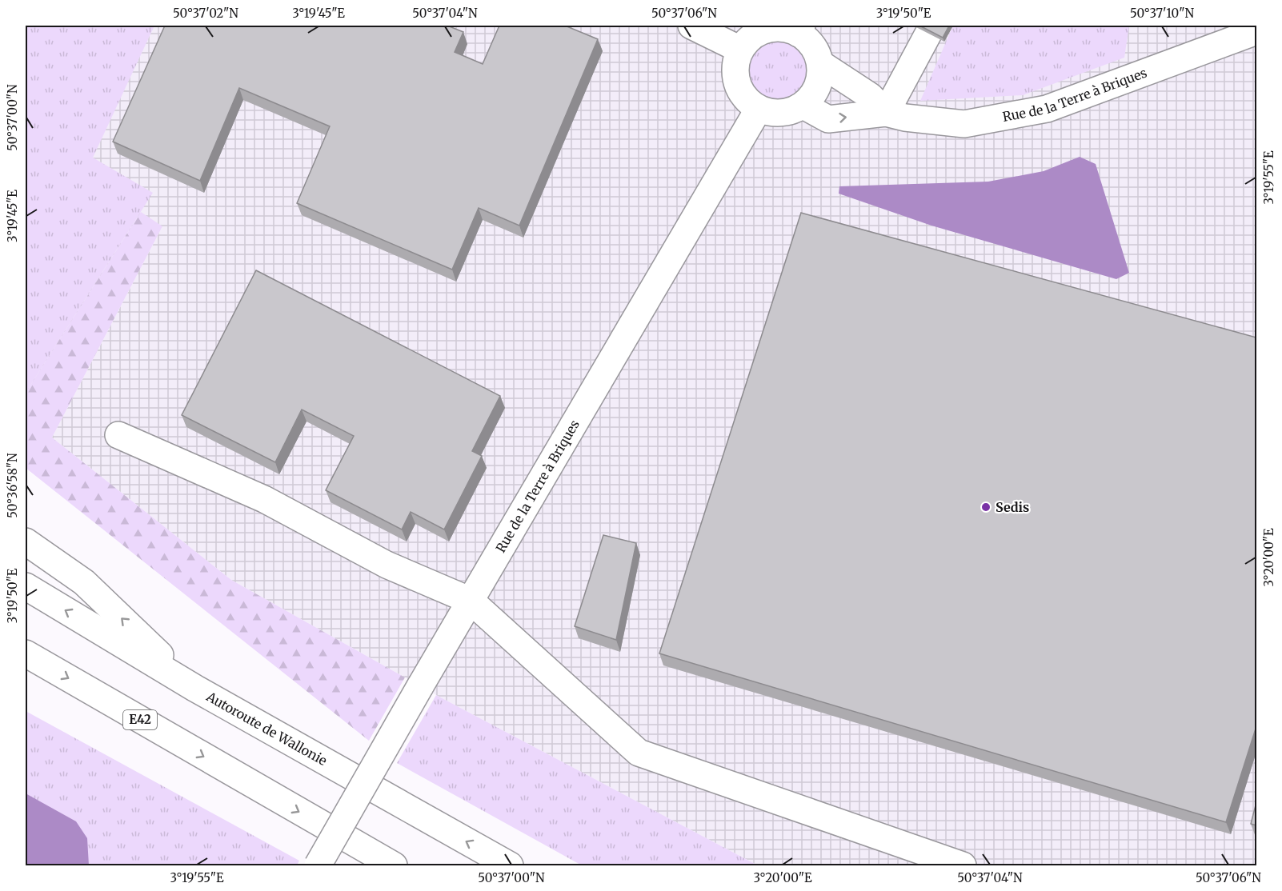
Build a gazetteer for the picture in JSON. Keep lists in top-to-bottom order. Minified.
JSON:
{"streets":{"main road":["Rue de la Terre à Briques","E42","Autoroute de Wallonie"]},"places":["Sedis"],"coordinates":["50°37'02\"N","3°19'45\"E","50°37'04\"N","50°37'06\"N","3°19'50\"E","50°37'10\"N","50°37'00\"N","3°19'55\"E","50°36'58\"N","3°20'00\"E"]}
